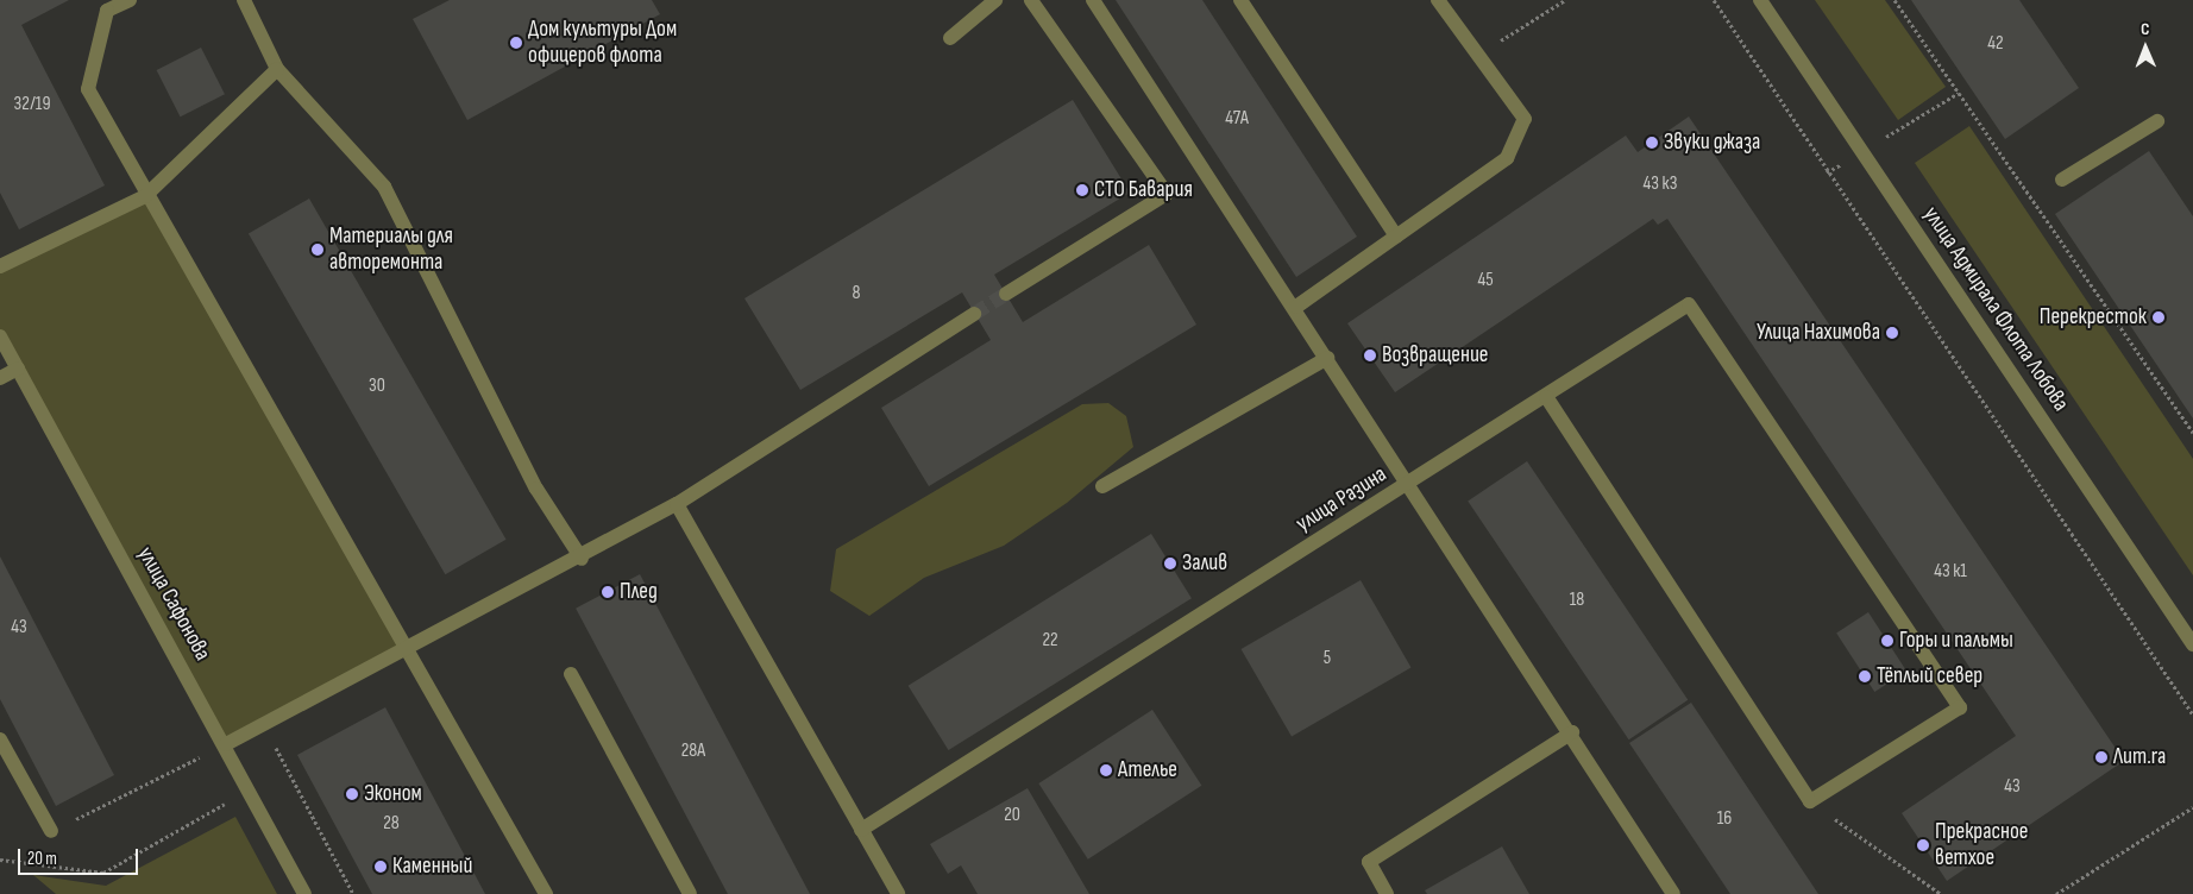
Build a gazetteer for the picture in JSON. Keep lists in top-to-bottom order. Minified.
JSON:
{"streets":{"street":["улица Адмирала Флота Лобова","улица Разина","улица Сафонова"]},"places":["Дом культуры Дом офицеров флота","Звуки джаза","СТО Бавария","Материалы для авторемонта","Перекресток","Улица Нахимова","Возвращение","Залив","Плед","Горы и пальмы","Тёплый север","Лит.ra","Ателье","Эконом","Прекрасное ветхое","Каменный"],"house_numbers":["42","32/19","47А","43 к3","45","8","30","43 к1","18","43","22","5","28А","43","20","16","28"],"scale_bar":"20 m","north":"top"}
